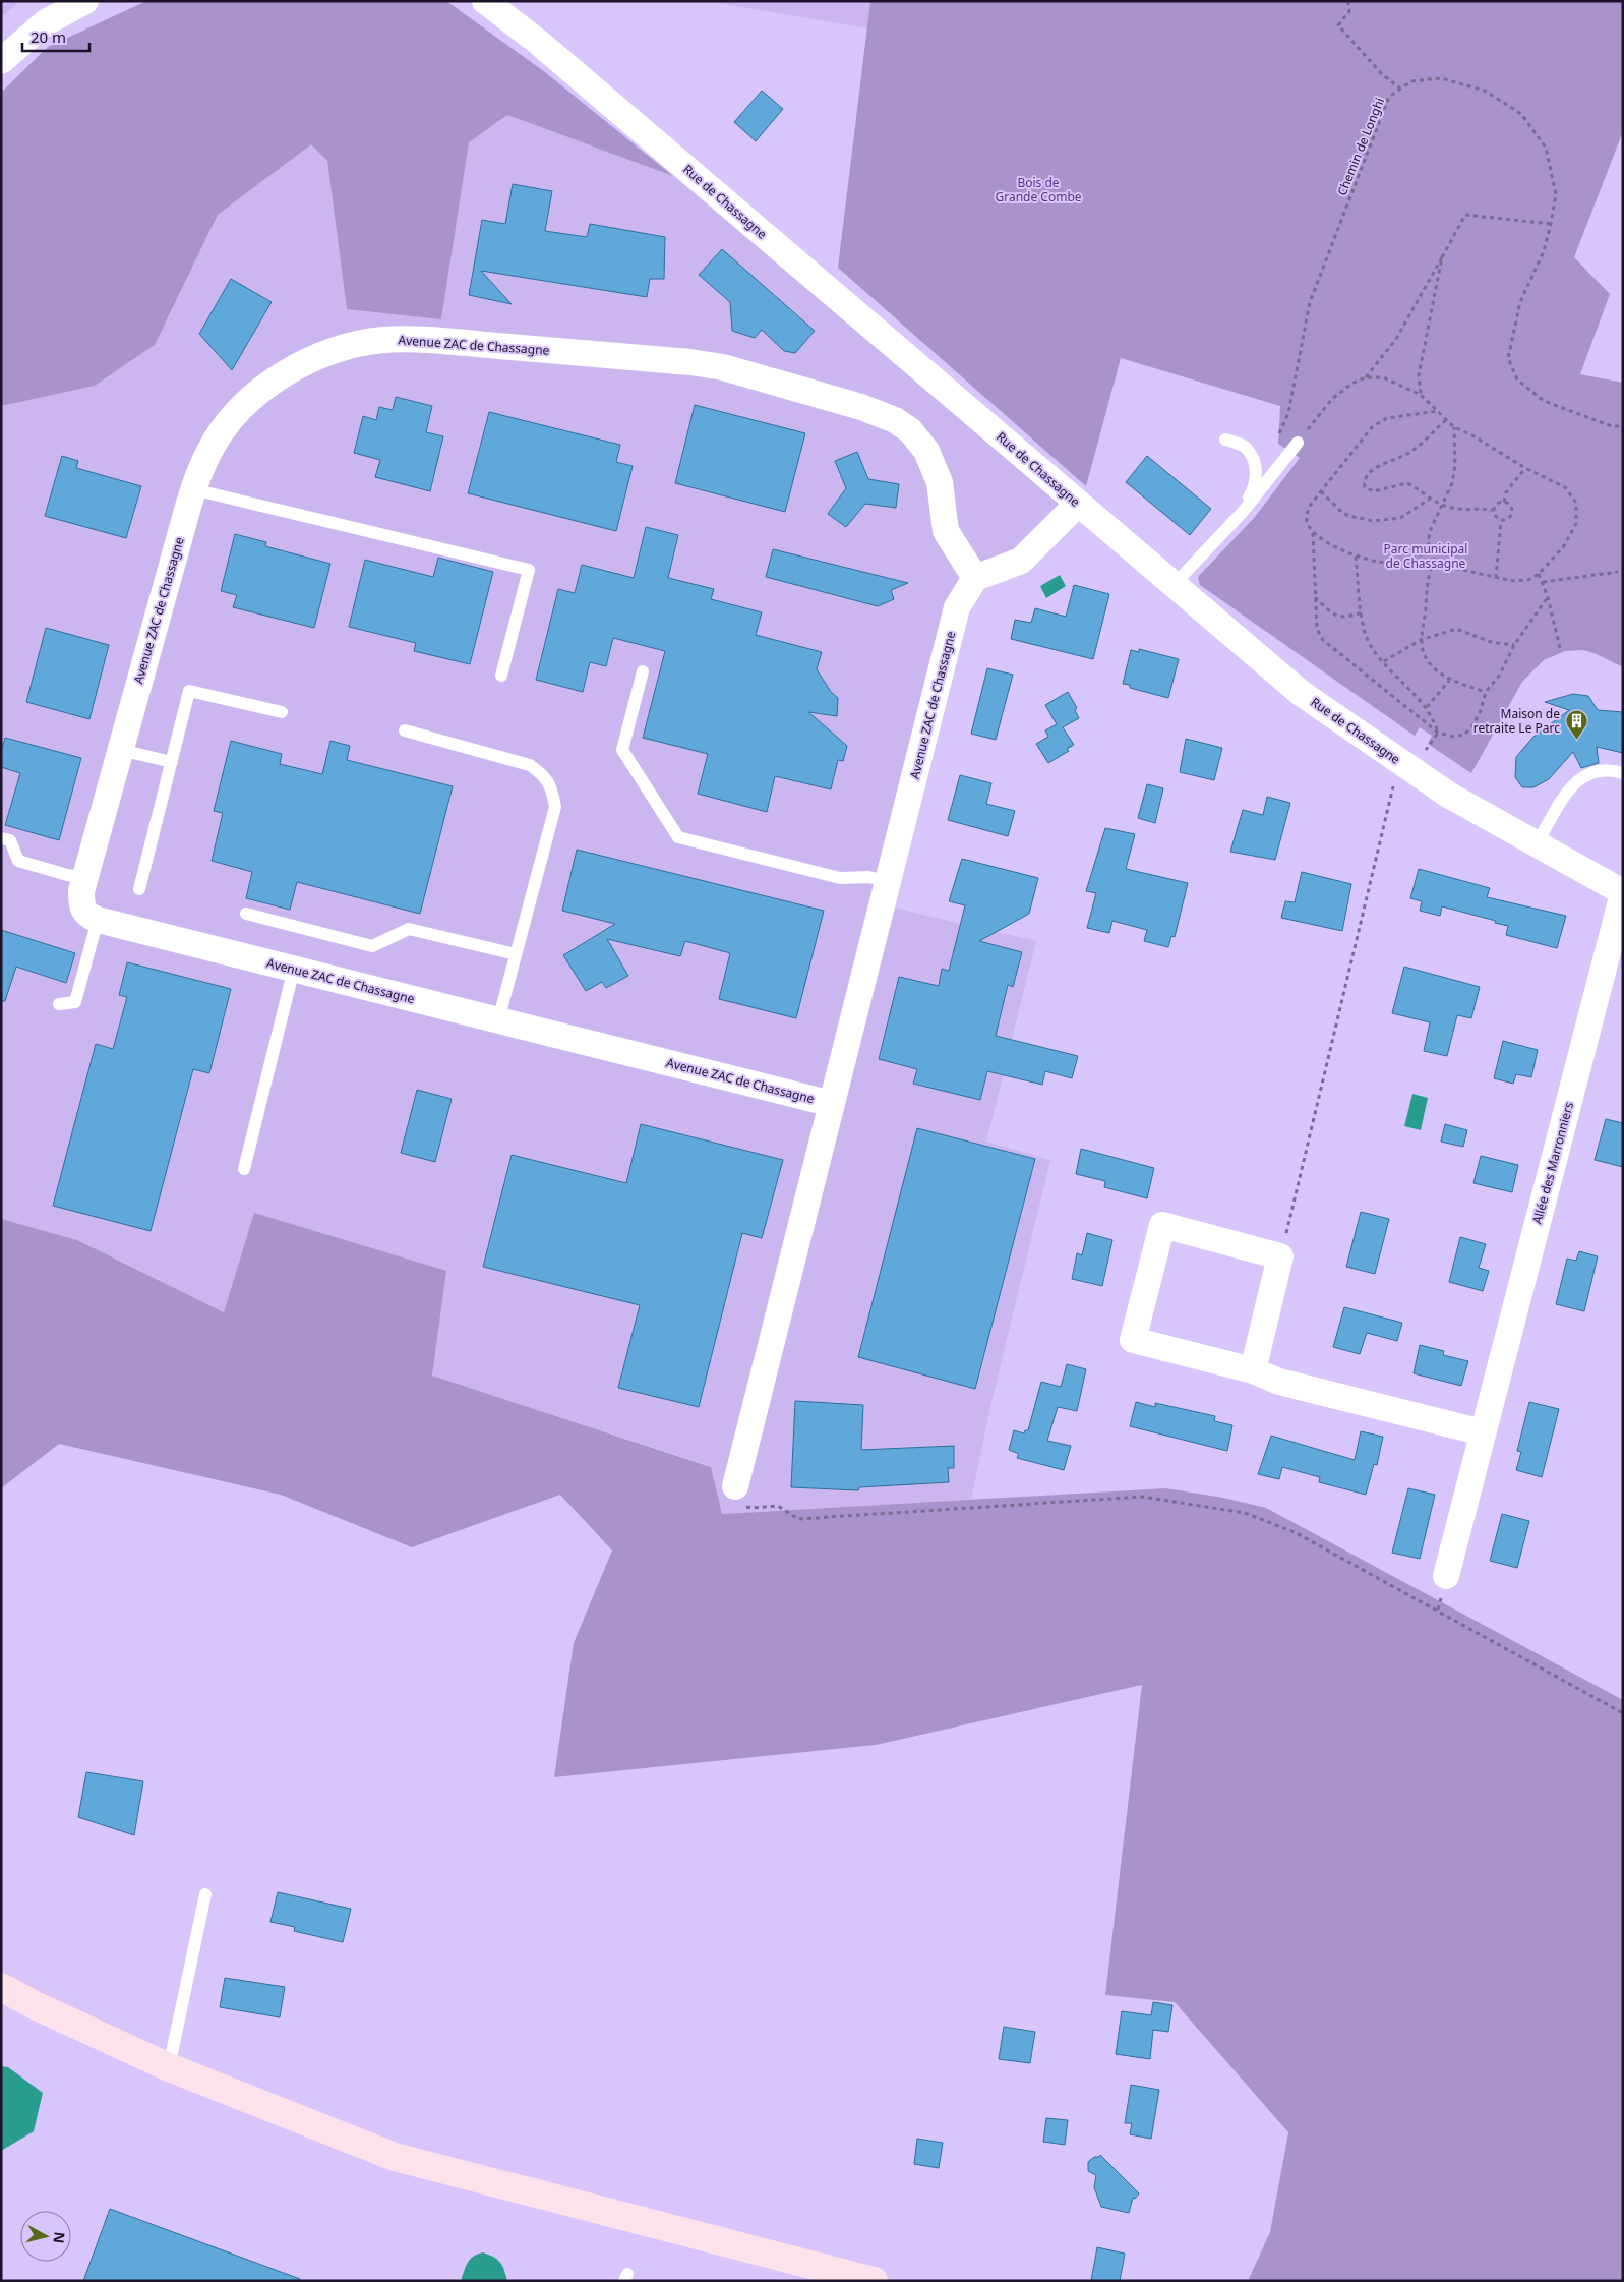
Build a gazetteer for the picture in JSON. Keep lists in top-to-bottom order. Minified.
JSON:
{"streets":{"street":["Rue de Chassagne","Avenue ZAC de Chassagne","Allée des Marronniers"],"path":["Chemin de Longhi"]},"crossings":[["Rue de Chassagne","Allée des Marronniers"]],"parks":["Bois de Grande Combe","Parc municipal de Chassagne"],"places":{"building":["Maison de retraite Le Parc"]},"scale_bar":"20 m","north":"right"}
